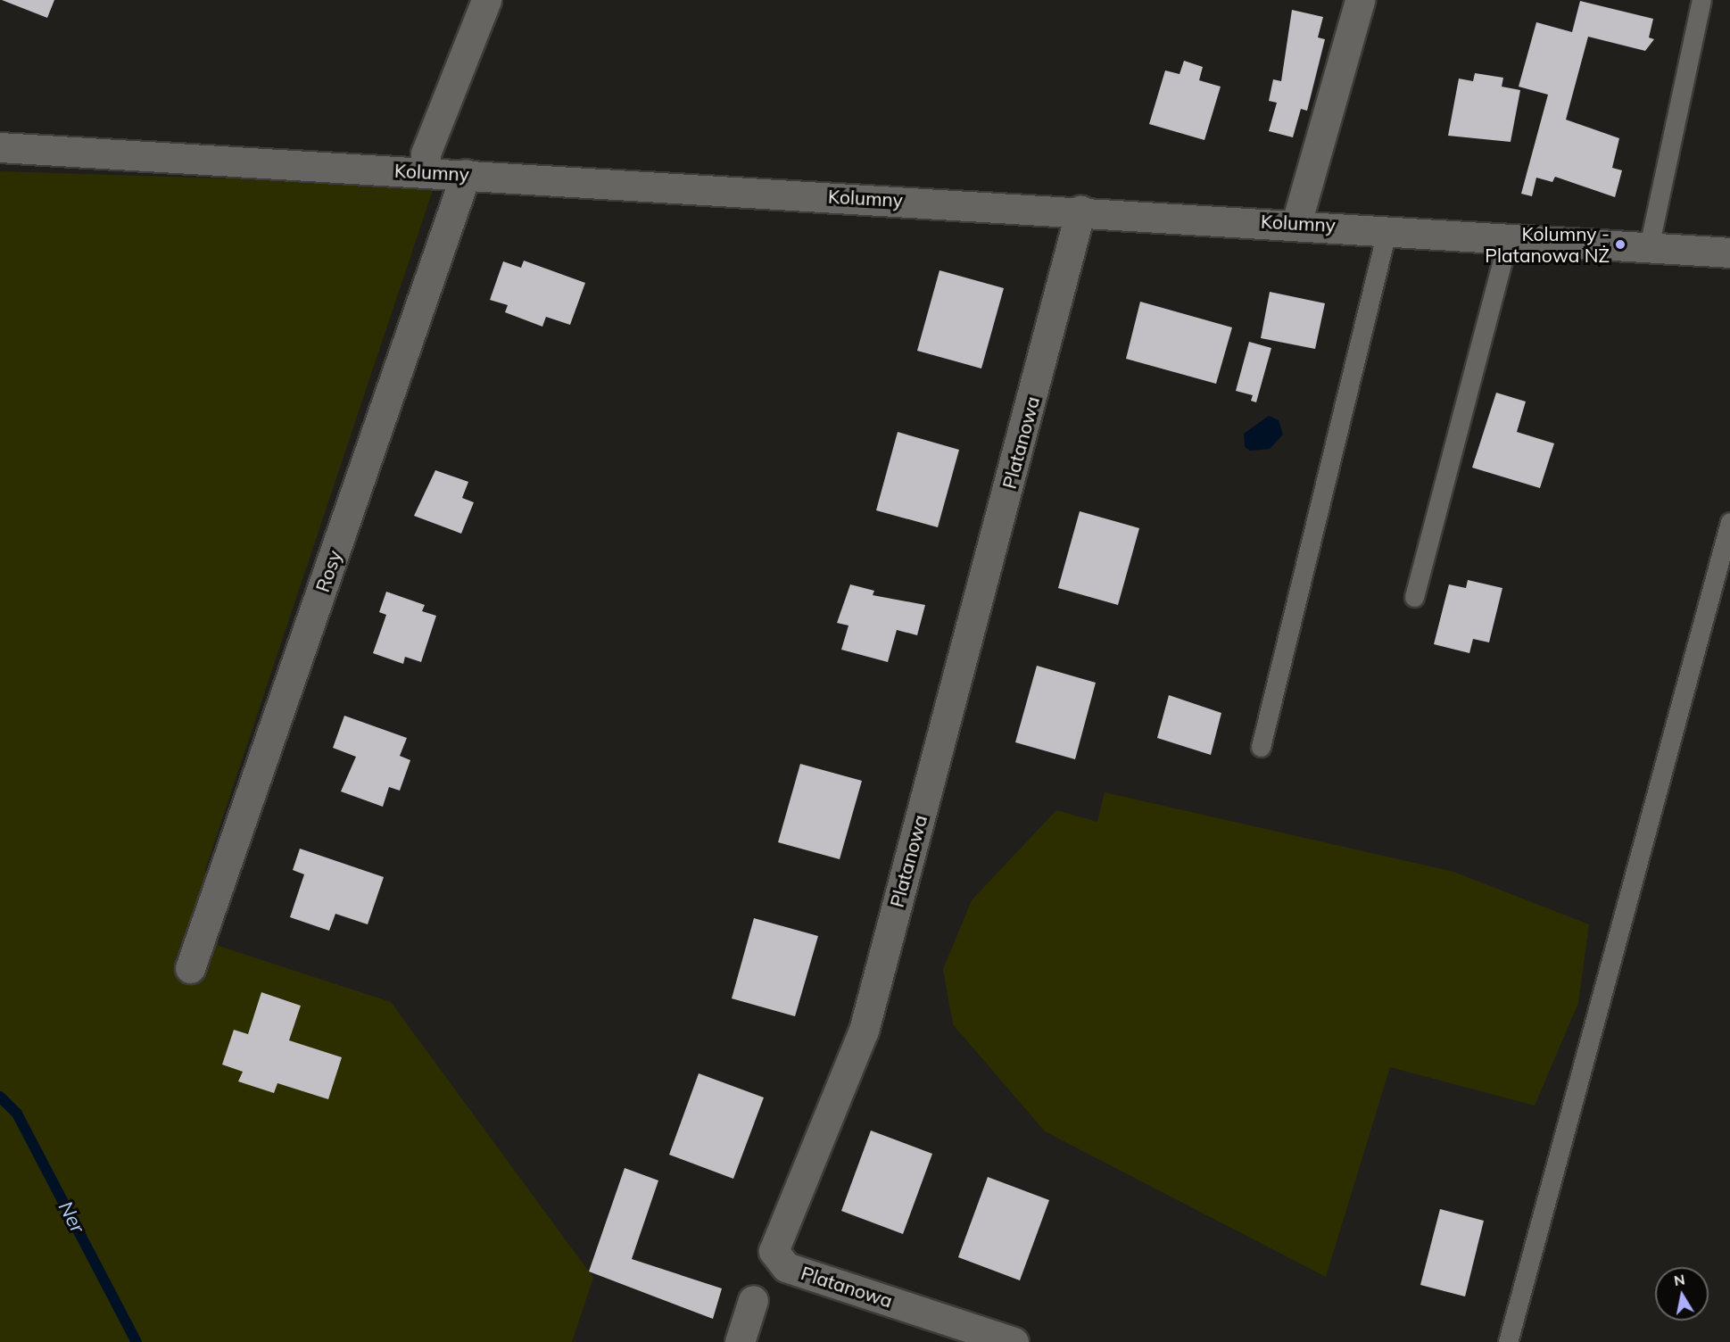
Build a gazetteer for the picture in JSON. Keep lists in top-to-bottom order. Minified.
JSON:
{"streets":{"street":["Kolumny","Platanowa","Rosy"]},"crossings":[["Kolumny","Platanowa"],["Kolumny","Rosy"]],"water":["Ner"],"places":["Kolumny - Platanowa NŻ"],"north":"top"}
